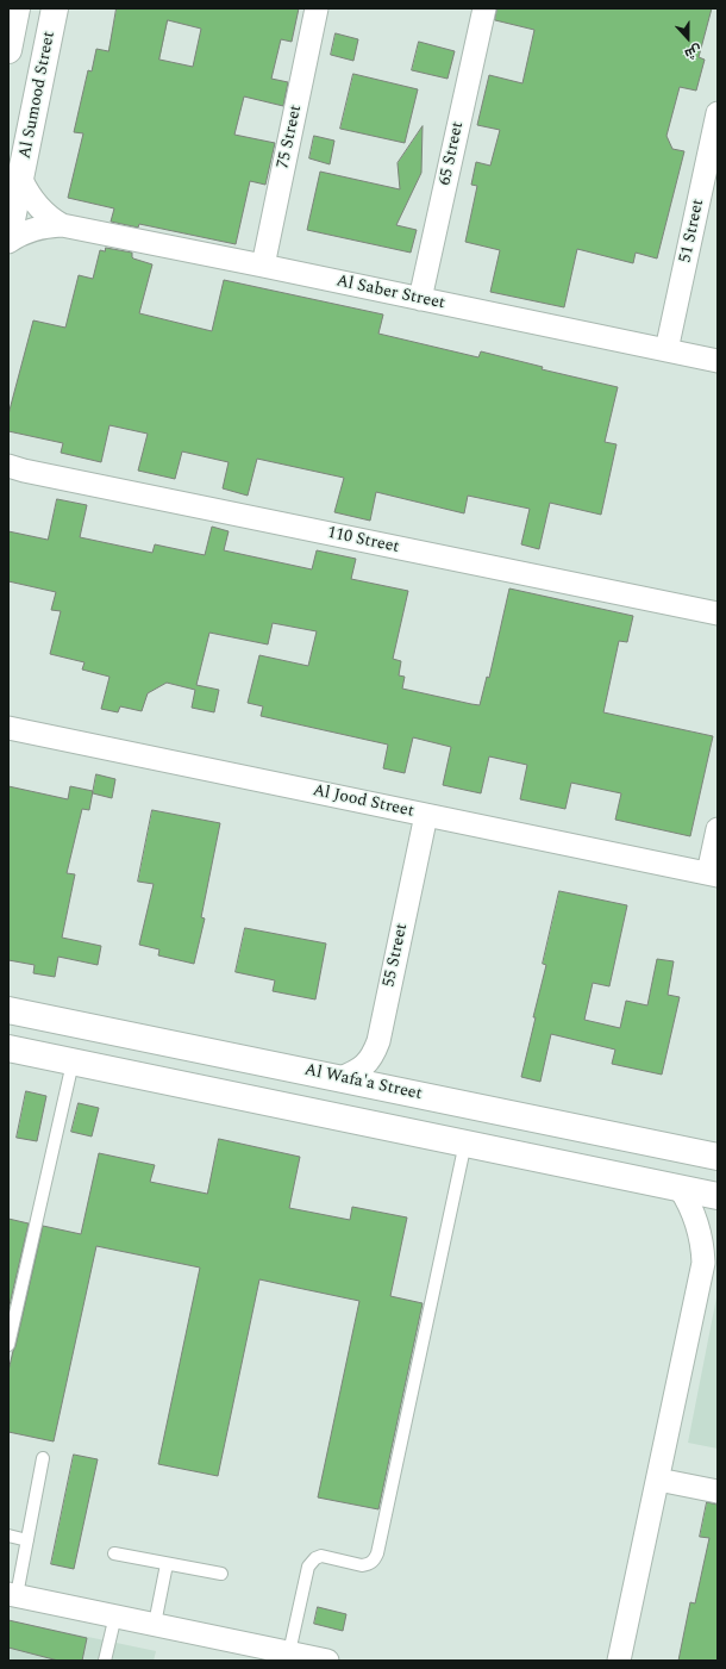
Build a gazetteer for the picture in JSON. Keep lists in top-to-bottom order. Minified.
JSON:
{"streets":{"street":["Al Sumood Street","75 Street","65 Street","51 Street","Al Saber Street","110 Street","Al Jood Street","55 Street","Al Wafa'a Street"]},"crossings":[["Al Sumood Street","Al Saber Street"],["75 Street","Al Saber Street"],["65 Street","Al Saber Street"],["51 Street","Al Saber Street"],["Al Jood Street","55 Street"],["55 Street","Al Wafa'a Street"]],"north":"bottom"}
